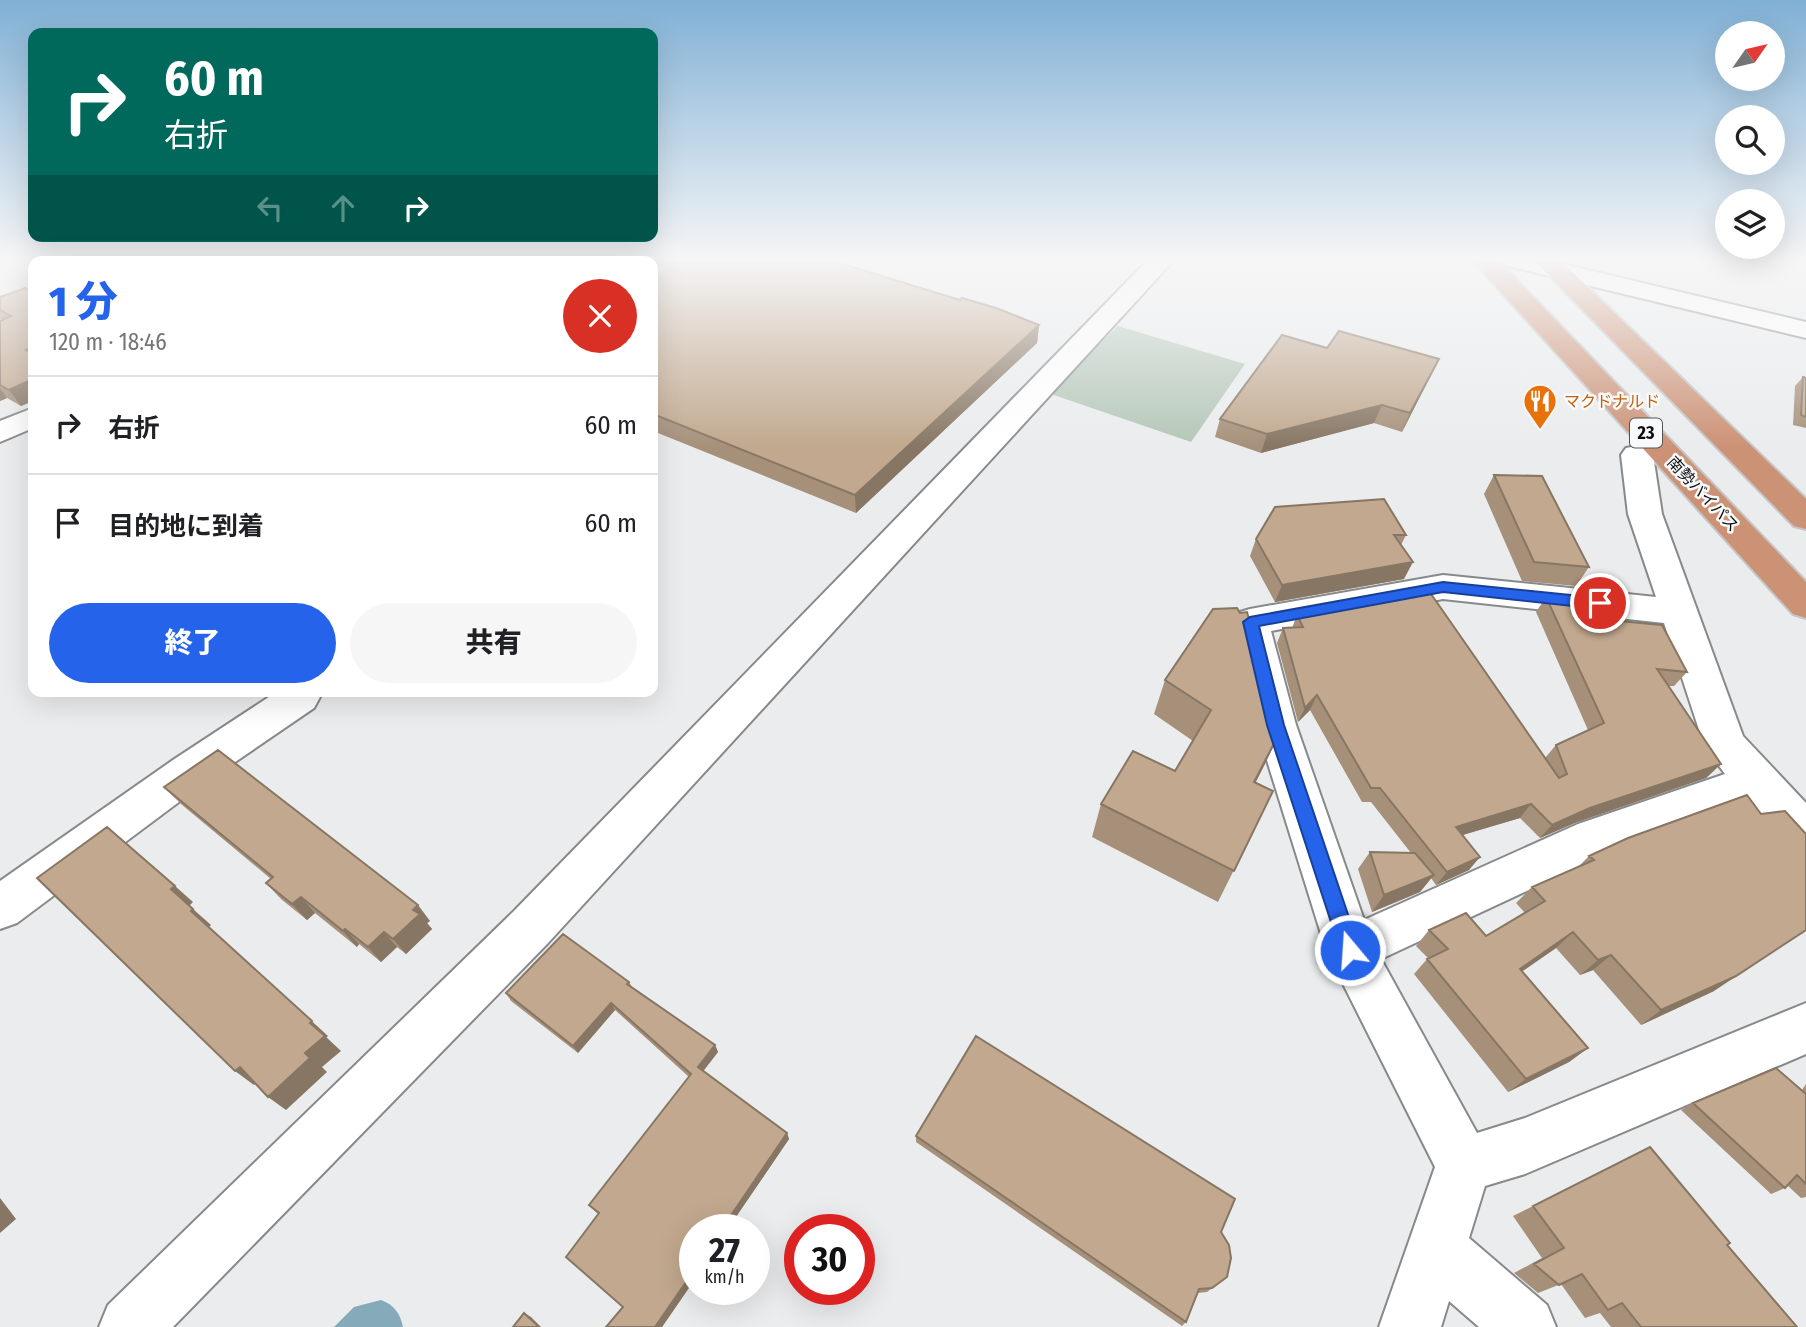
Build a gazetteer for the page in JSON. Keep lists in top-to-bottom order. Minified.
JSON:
{"streets":{"highway":["23","南勢バイパス"]},"places":{"restaurant":["マクドナルド"]},"north":"top right","page":{"turn":["60 m","右折"],"heading":["1 分","120 m · 18:46"],"list":[{"name":"右折","value":"60 m"},{"name":"目的地に到着","value":"60 m"}],"buttons":["終了","共有"],"speed":"27 km/h","limit":"30"}}
